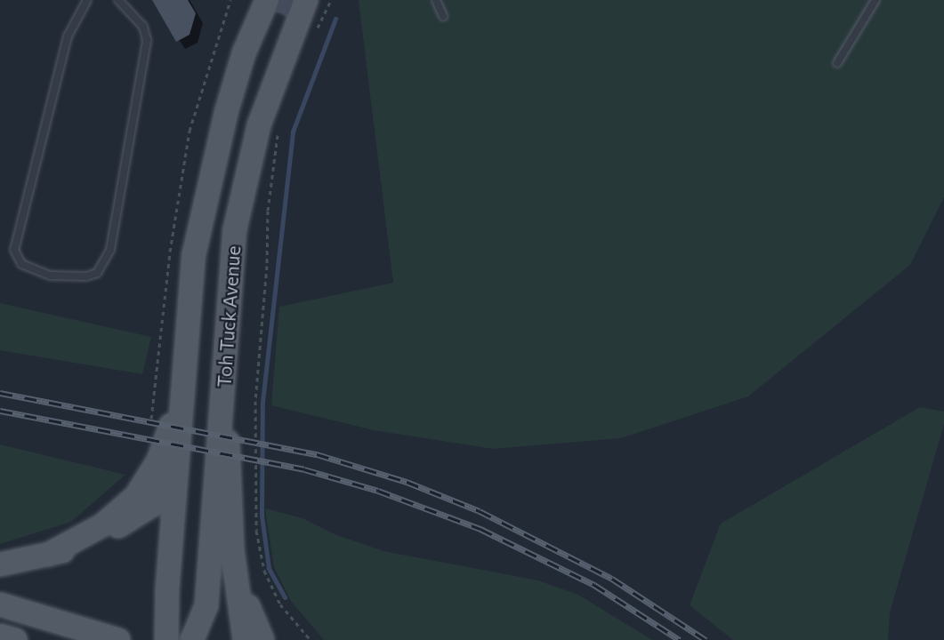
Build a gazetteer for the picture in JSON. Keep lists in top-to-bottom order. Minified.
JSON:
{"streets":{"main road":["Toh Tuck Avenue"]}}
